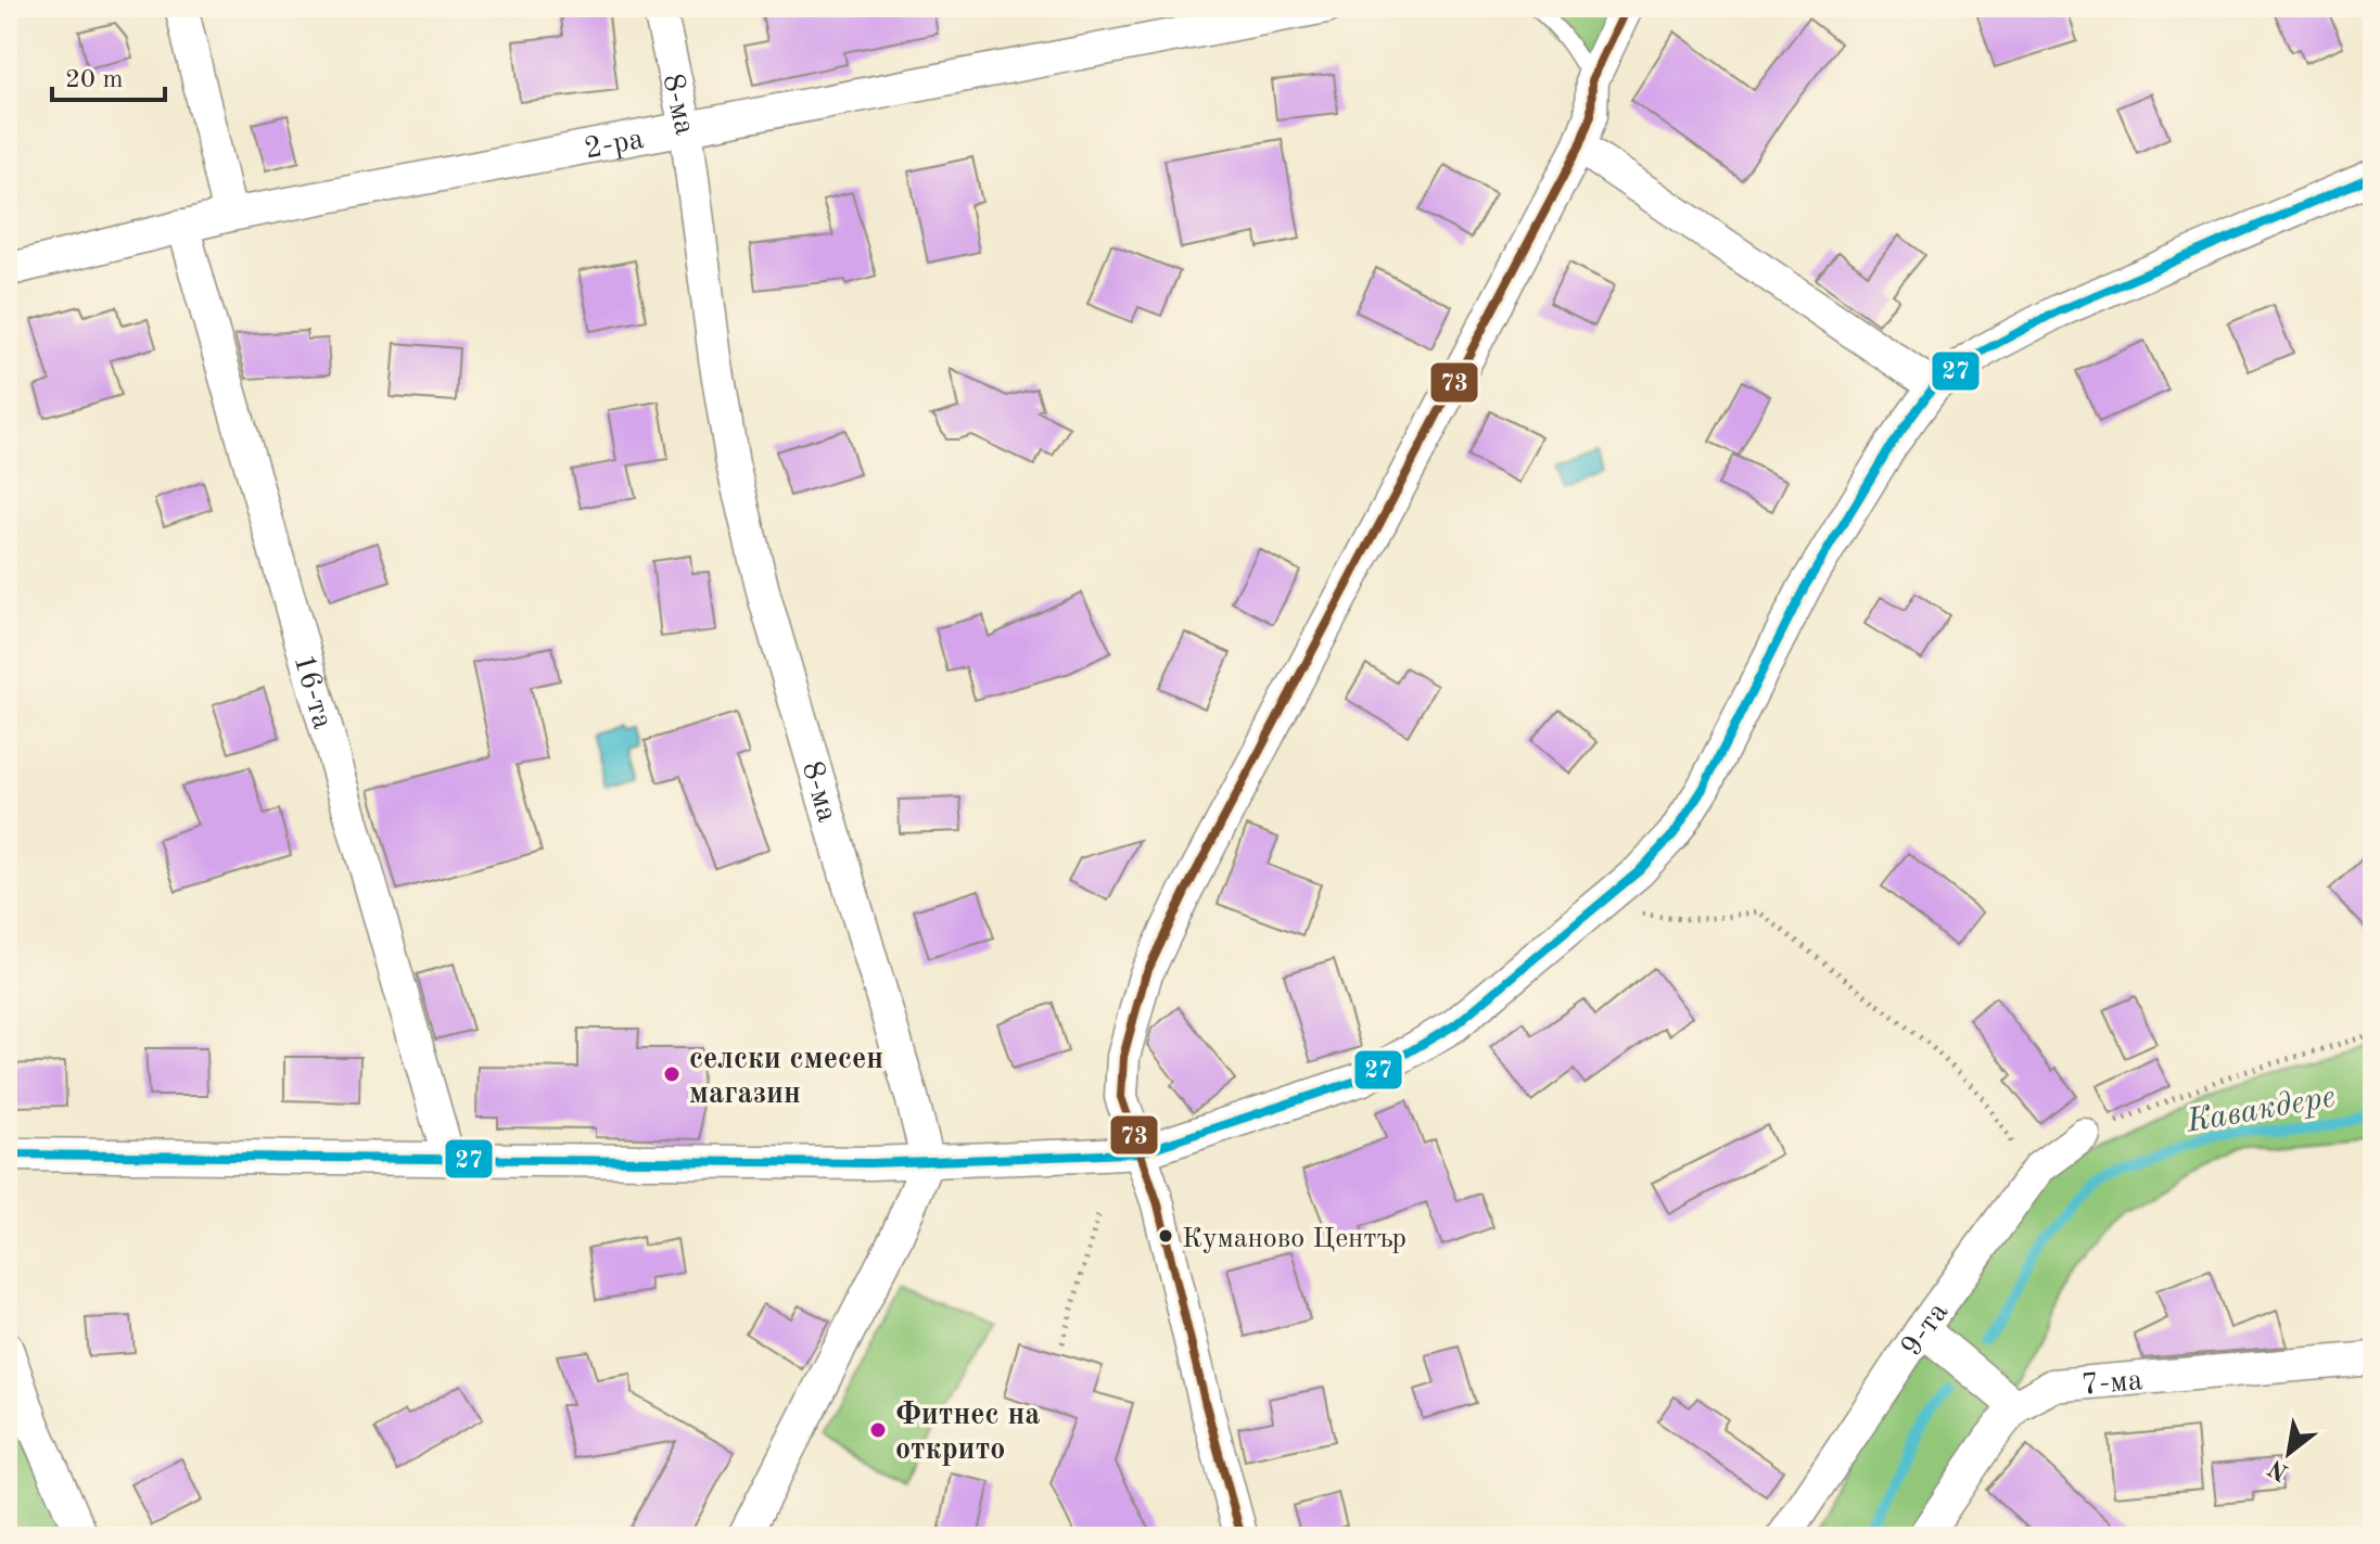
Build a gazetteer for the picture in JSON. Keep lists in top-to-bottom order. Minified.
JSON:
{"streets":{"street":["8-ма","2-ра","16-та","9-та","7-ма"]},"crossings":[["8-ма","2-ра"],["2-ра","16-та"]],"water":["Кавакдере"],"places":["селски смесен магазин","Куманово Център","Фитнес на открито"],"lines":["transit line 73","transit line 27"],"scale_bar":"20 m","north":"bottom left"}
